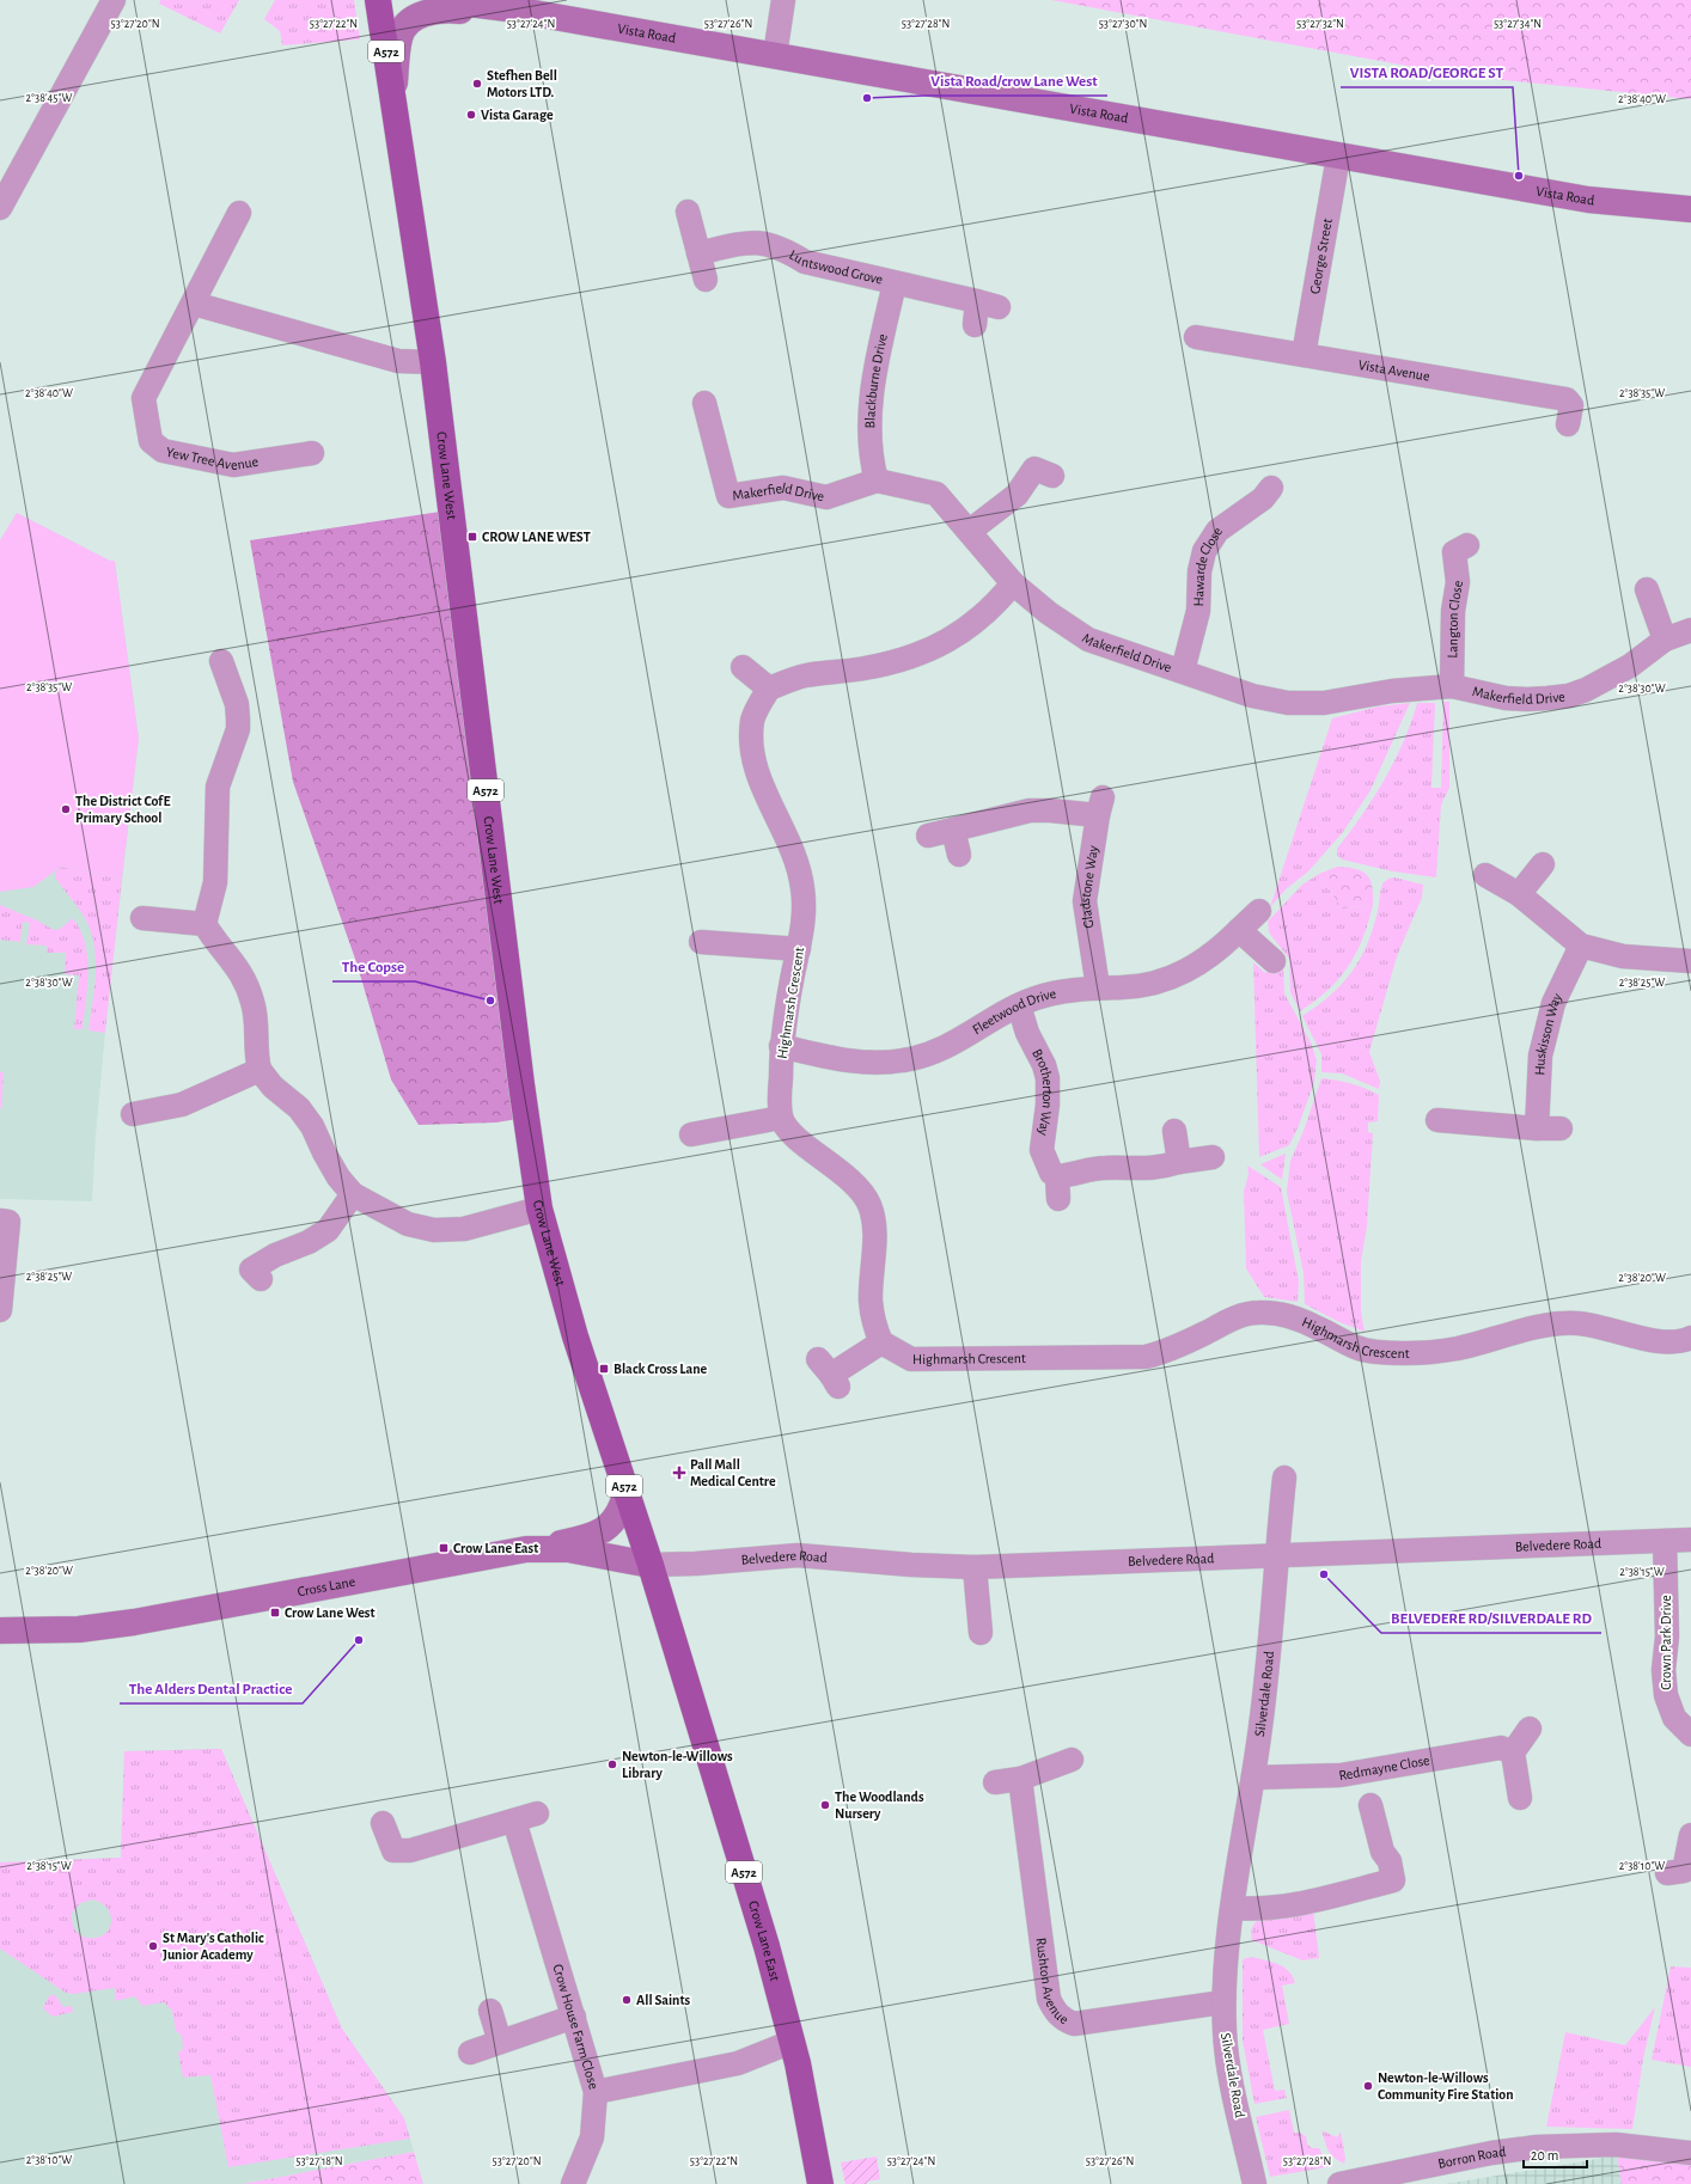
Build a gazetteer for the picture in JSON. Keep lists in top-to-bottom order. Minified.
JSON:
{"streets":{"main road":["Vista Road","A572","Crow Lane West","Cross Lane","Crow Lane East"],"street":["George Street","Luntswood Grove","Vista Avenue","Blackburne Drive","Yew Tree Avenue","Makerfield Drive","Hawarde Close","Langton Close","Gladstone Way","Highmarsh Crescent","Fleetwood Drive","Huskisson Way","Brotherton Way","Belvedere Road","Crown Park Drive","Silverdale Road","Redmayne Close","Rushton Avenue","Crow House Farm Close","Borron Road"]},"crossings":[["Vista Road","George Street"],["George Street","Vista Avenue"],["Luntswood Grove","Blackburne Drive"],["Blackburne Drive","Makerfield Drive"],["Crow Lane West","Belvedere Road"],["Crow Lane West","Cross Lane"],["Crow Lane West","Crow Lane East"],["Makerfield Drive","Hawarde Close"],["Makerfield Drive","Langton Close"],["Gladstone Way","Fleetwood Drive"],["Highmarsh Crescent","Fleetwood Drive"],["Fleetwood Drive","Brotherton Way"],["Belvedere Road","Cross Lane"],["Belvedere Road","Crown Park Drive"],["Belvedere Road","Silverdale Road"],["Belvedere Road","Crow Lane East"],["Cross Lane","Crow Lane East"],["Silverdale Road","Redmayne Close"],["Silverdale Road","Rushton Avenue"],["Crow Lane East","Crow House Farm Close"]],"places":{"other":["Stefhen Bell Motors LTD.","Vista Road/crow Lane West","Vista Garage","VISTA ROAD/GEORGE ST","The District CofE Primary School","The Copse","BELVEDERE RD/SILVERDALE RD","The Alders Dental Practice","Newton-le-Willows Library","The Woodlands Nursery","St Mary's Catholic Junior Academy","All Saints","Newton-le-Willows Community Fire Station"],"transit":["CROW LANE WEST","Black Cross Lane","Crow Lane East","Crow Lane West"],"health":["Pall Mall Medical Centre"]},"scale_bar":"20 m","coordinates":["53°27'20\"N","53°27'22\"N","53°27'24\"N","53°27'26\"N","53°27'28\"N","53°27'30\"N","53°27'34\"N","53°27'32\"N","2°38'45\"W","2°38'40\"W","2°38'35\"W","2°38'30\"W","2°38'25\"W","2°38'20\"W","2°38'15\"W","2°38'10\"W","53°27'18\"N"]}
